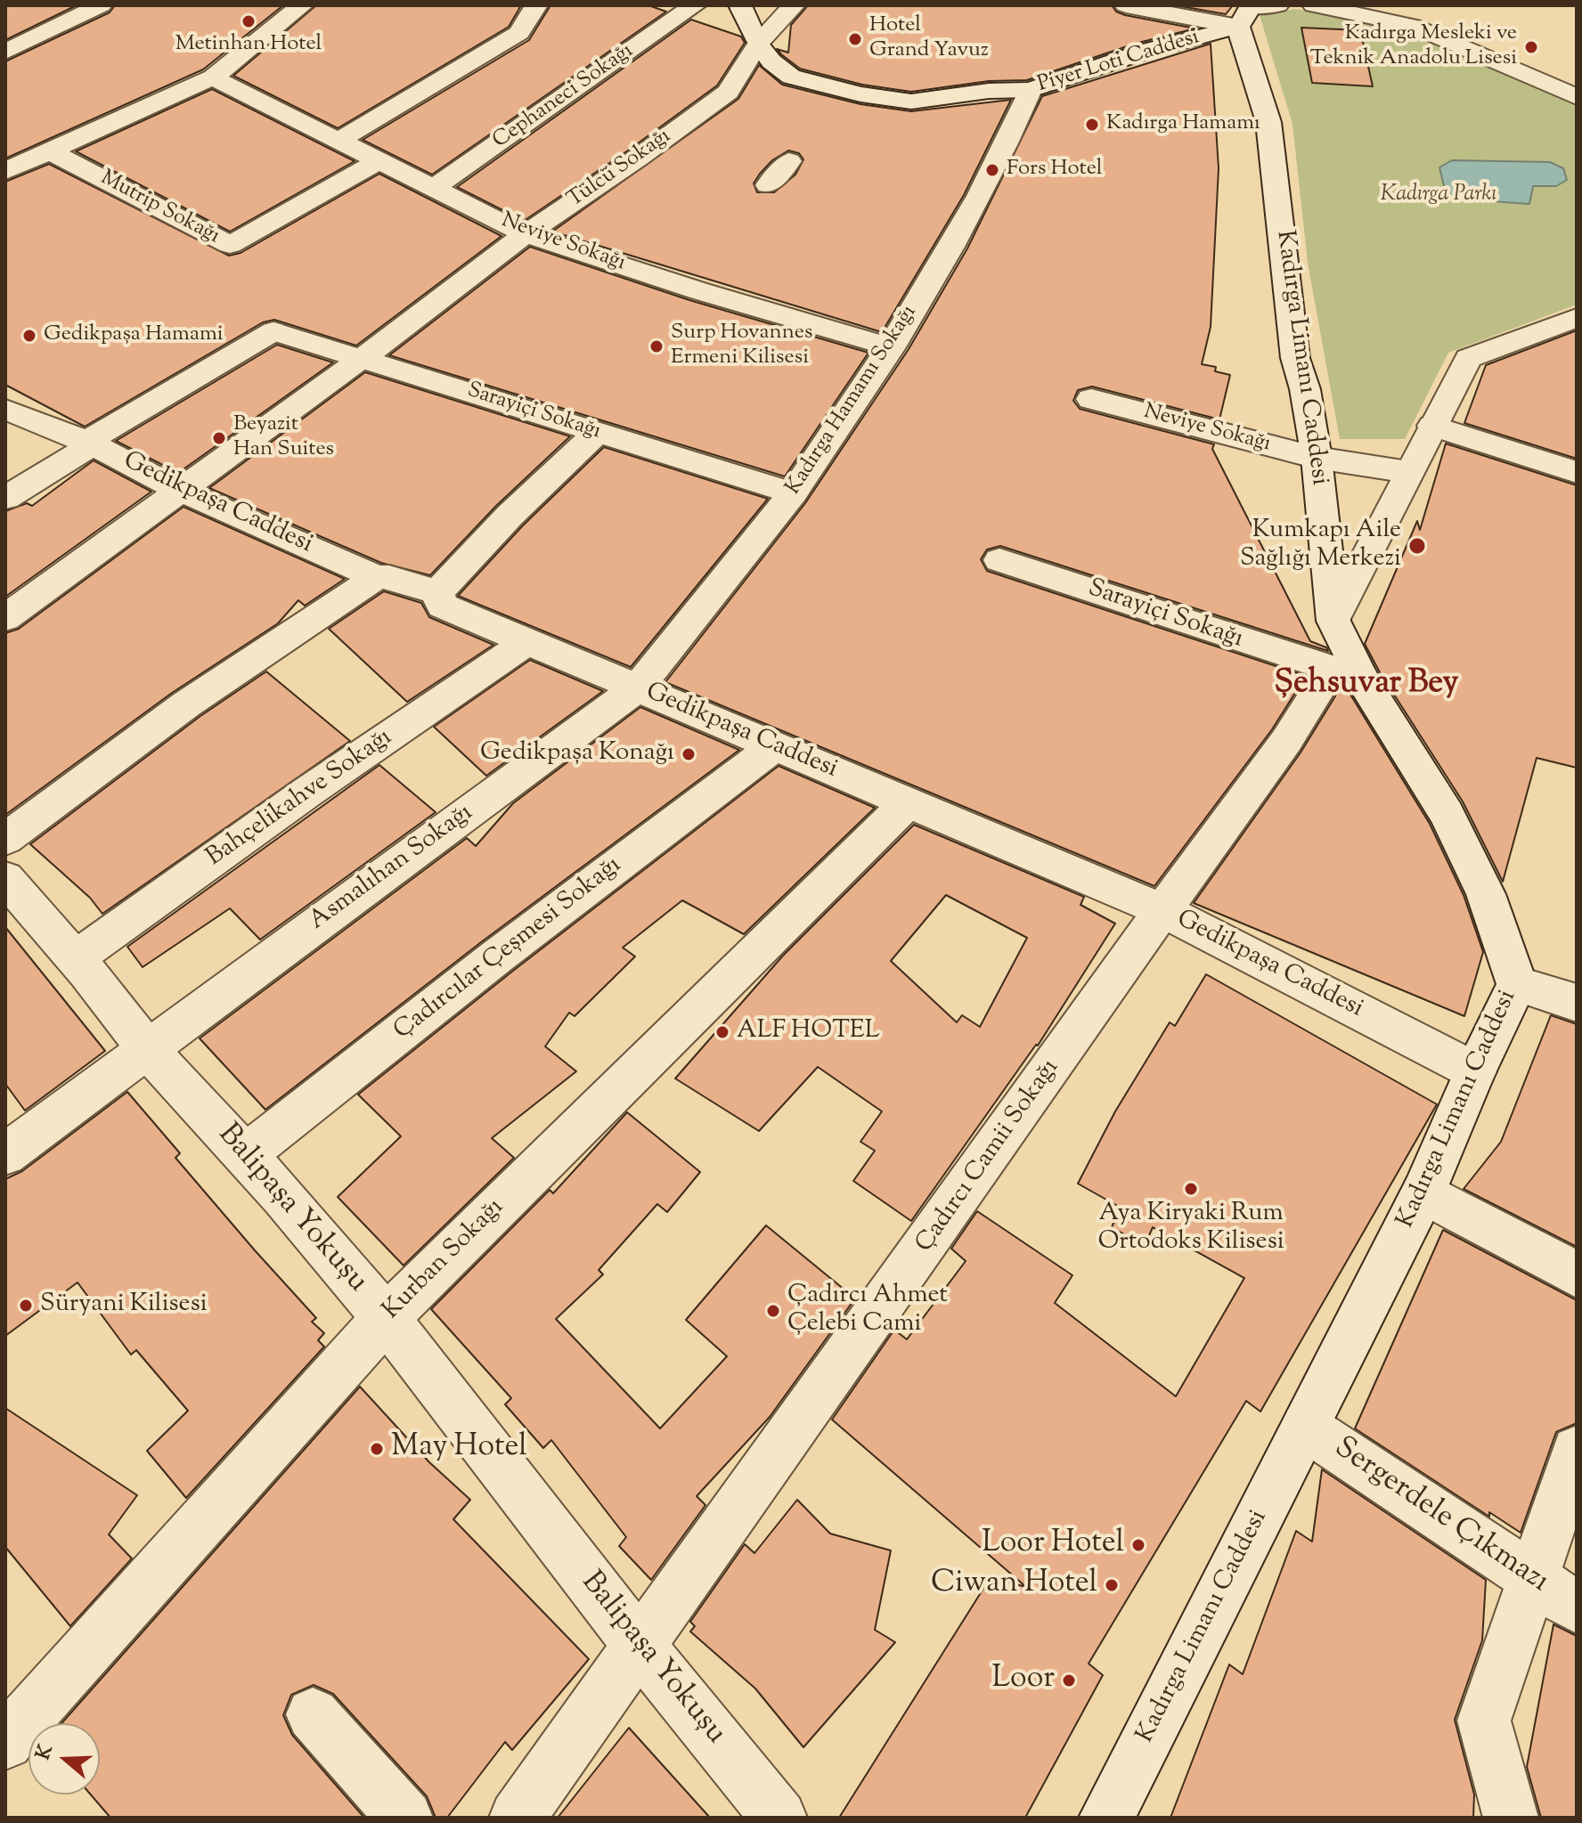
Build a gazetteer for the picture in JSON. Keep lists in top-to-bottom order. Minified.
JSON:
{"streets":{"street":["Piyer Loti Caddesi","Cephaneci Sokağı","Tülcü Sokağı","Mutrip Sokağı","Neviye Sokağı","Kadırga Limanı Caddesi","Kadırga Hamamı Sokağı","Sarayiçi Sokağı","Gedikpaşa Caddesi","Bahçelikahve Sokağı","Asmalıhan Sokağı","Çadırcılar Çeşmesi Sokağı","Çadırcı Camii Sokağı","Balipaşa Yokuşu","Kurban Sokağı","Sergerdele Çıkmazı"]},"crossings":[["Piyer Loti Caddesi","Tülcü Sokağı"],["Piyer Loti Caddesi","Kadırga Limanı Caddesi"],["Piyer Loti Caddesi","Kadırga Hamamı Sokağı"],["Cephaneci Sokağı","Neviye Sokağı"],["Tülcü Sokağı","Neviye Sokağı"],["Tülcü Sokağı","Sarayiçi Sokağı"],["Tülcü Sokağı","Gedikpaşa Caddesi"],["Mutrip Sokağı","Neviye Sokağı"],["Neviye Sokağı","Kadırga Limanı Caddesi"],["Neviye Sokağı","Kadırga Hamamı Sokağı"],["Kadırga Limanı Caddesi","Sarayiçi Sokağı"],["Kadırga Limanı Caddesi","Gedikpaşa Caddesi"],["Kadırga Limanı Caddesi","Çadırcı Camii Sokağı"],["Kadırga Limanı Caddesi","Sergerdele Çıkmazı"],["Kadırga Hamamı Sokağı","Sarayiçi Sokağı"],["Kadırga Hamamı Sokağı","Gedikpaşa Caddesi"],["Kadırga Hamamı Sokağı","Asmalıhan Sokağı"],["Sarayiçi Sokağı","Gedikpaşa Caddesi"],["Sarayiçi Sokağı","Çadırcı Camii Sokağı"],["Gedikpaşa Caddesi","Bahçelikahve Sokağı"],["Gedikpaşa Caddesi","Asmalıhan Sokağı"],["Gedikpaşa Caddesi","Çadırcılar Çeşmesi Sokağı"],["Gedikpaşa Caddesi","Çadırcı Camii Sokağı"],["Gedikpaşa Caddesi","Kurban Sokağı"],["Bahçelikahve Sokağı","Balipaşa Yokuşu"],["Asmalıhan Sokağı","Balipaşa Yokuşu"],["Çadırcılar Çeşmesi Sokağı","Balipaşa Yokuşu"],["Çadırcı Camii Sokağı","Balipaşa Yokuşu"],["Balipaşa Yokuşu","Kurban Sokağı"]],"districts":["Şehsuvar Bey"],"parks":["Kadırga Parkı"],"places":["Metinhan Hotel","Hotel Grand Yavuz","Kadırga Mesleki ve Teknik Anadolu Lisesi","Kadırga Hamamı","Fors Hotel","Gedikpaşa Hamami","Surp Hovannes Ermeni Kilisesi","Beyazit Han Suites","Kumkapı Aile Sağlığı Merkezi","Gedikpaşa Konağı","ALF HOTEL","Aya Kiryaki Rum Ortodoks Kilisesi","Süryani Kilisesi","Çadırcı Ahmet Çelebi Cami","May Hotel","Loor Hotel","Ciwan Hotel","Loor"],"north":"left"}
